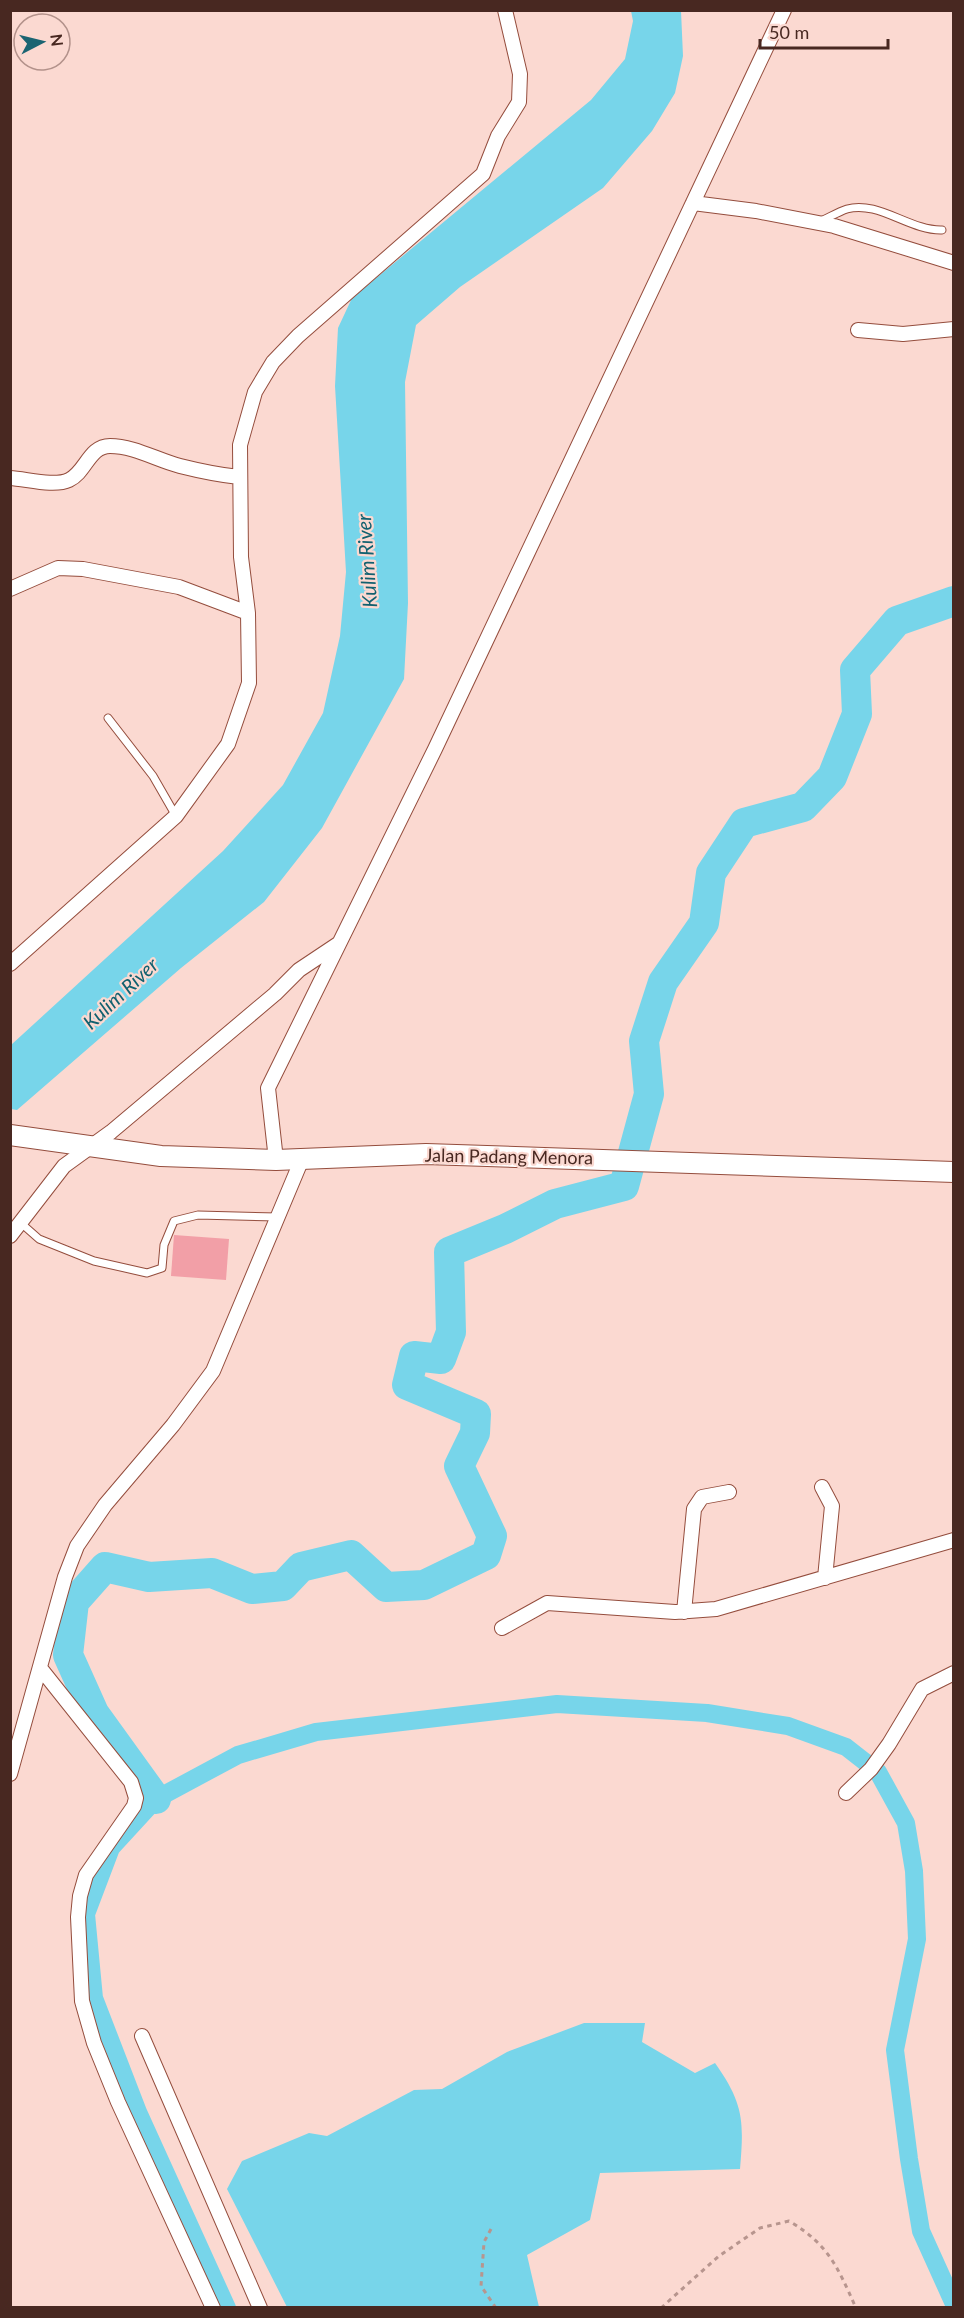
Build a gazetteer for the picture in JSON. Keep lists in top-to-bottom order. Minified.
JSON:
{"streets":{"main road":["Jalan Padang Menora"]},"water":["Kulim River"],"scale_bar":"50 m","north":"right"}
